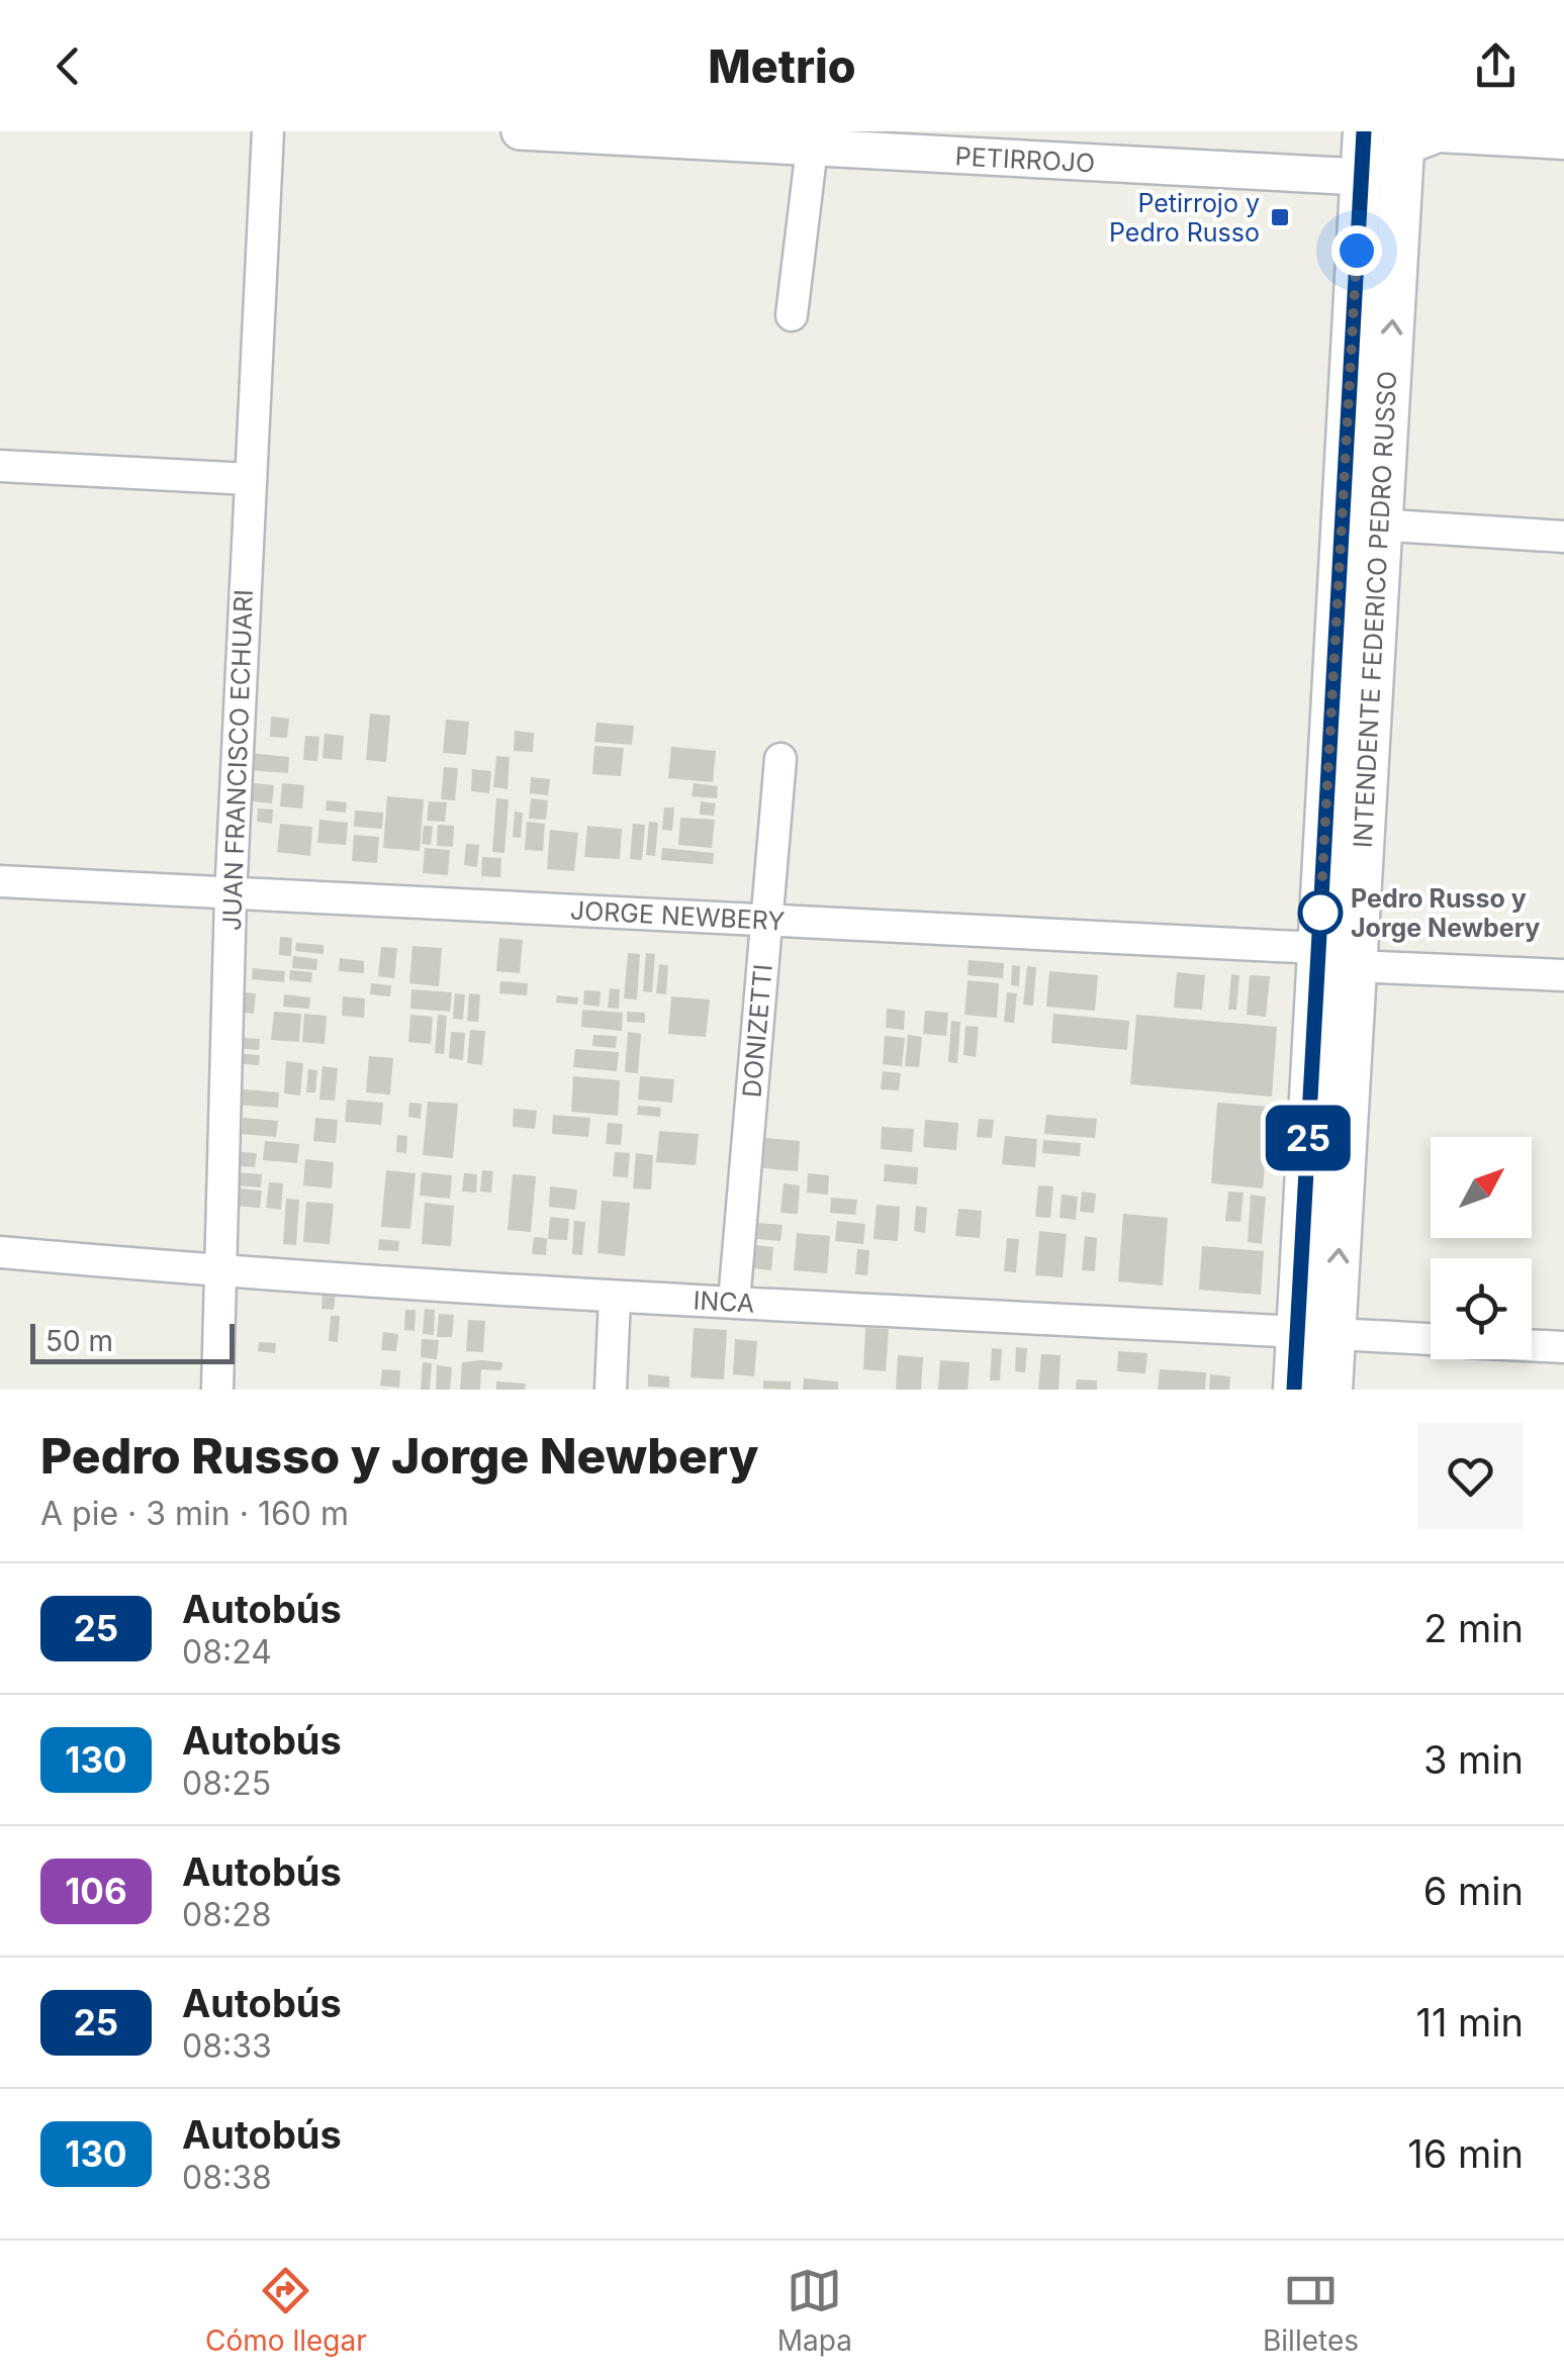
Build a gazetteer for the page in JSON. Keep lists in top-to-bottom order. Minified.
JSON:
{"streets":{"main road":["INTENDENTE FEDERICO PEDRO RUSSO"],"street":["PETIRROJO","JUAN FRANCISCO ECHUARI","JORGE NEWBERY","DONIZETTI","INCA"]},"crossings":[["PETIRROJO","INTENDENTE FEDERICO PEDRO RUSSO"],["INTENDENTE FEDERICO PEDRO RUSSO","JORGE NEWBERY"],["INTENDENTE FEDERICO PEDRO RUSSO","INCA"],["JUAN FRANCISCO ECHUARI","JORGE NEWBERY"],["JUAN FRANCISCO ECHUARI","INCA"],["JORGE NEWBERY","DONIZETTI"],["DONIZETTI","INCA"]],"places":{"transit":["Petirrojo y Pedro Russo"],"other":["Pedro Russo y Jorge Newbery"]},"lines":["bus line 25"],"scale_bar":"50 m","north":"top right","page":{"header":"Metrio","on_map":"25","scale":"50 m","heading":["Pedro Russo y Jorge Newbery","A pie · 3 min · 160 m"],"list":[{"mark":"25","name":"Autobús","note":"08:24","value":"2 min"},{"mark":"130","name":"Autobús","note":"08:25","value":"3 min"},{"mark":"106","name":"Autobús","note":"08:28","value":"6 min"},{"mark":"25","name":"Autobús","note":"08:33","value":"11 min"},{"mark":"130","name":"Autobús","note":"08:38","value":"16 min"}],"tabs":["Cómo llegar","Mapa","Billetes"]}}
